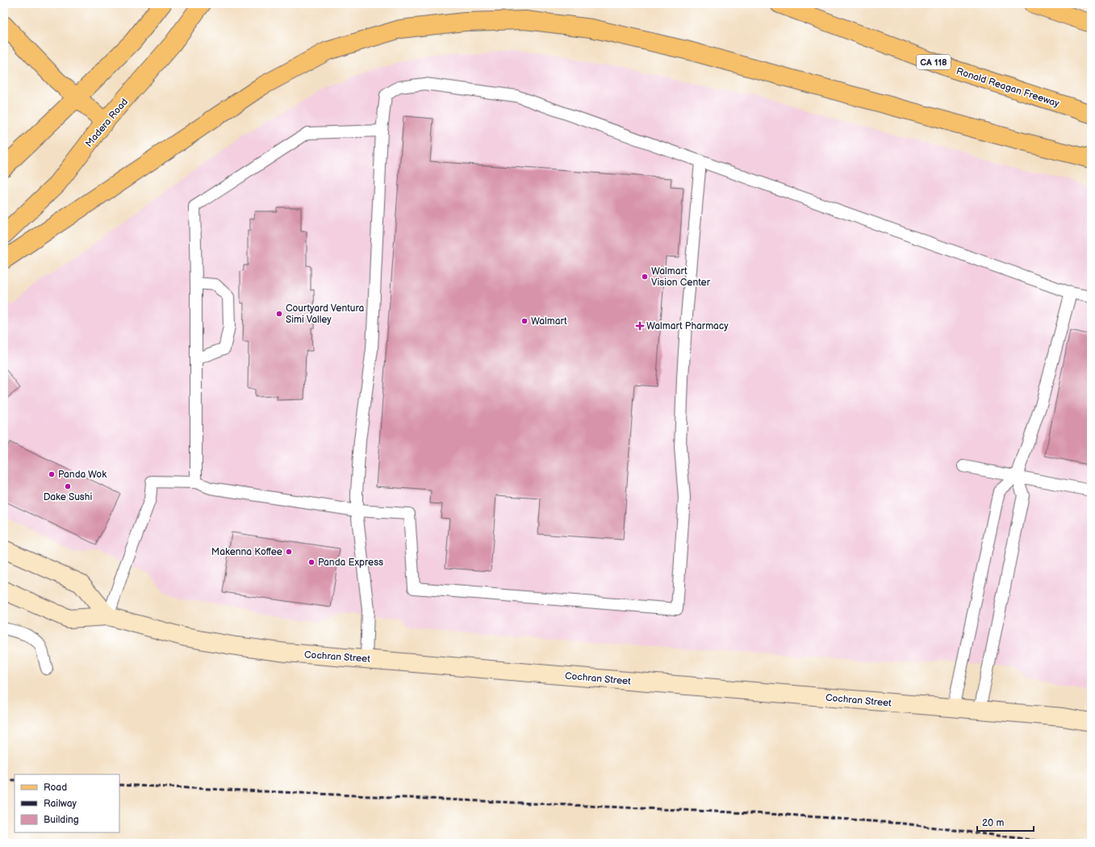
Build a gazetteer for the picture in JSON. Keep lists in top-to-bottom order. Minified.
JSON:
{"streets":{"main road":["CA 118","Ronald Reagan Freeway","Madera Road","Cochran Street"]},"places":{"other":["Walmart Vision Center","Courtyard Ventura Simi Valley","Walmart","Panda Wok","Dake Sushi","Makenna Koffee","Panda Express"],"health":["Walmart Pharmacy"]},"legend":["Road","Railway","Building"],"scale_bar":"20 m"}
